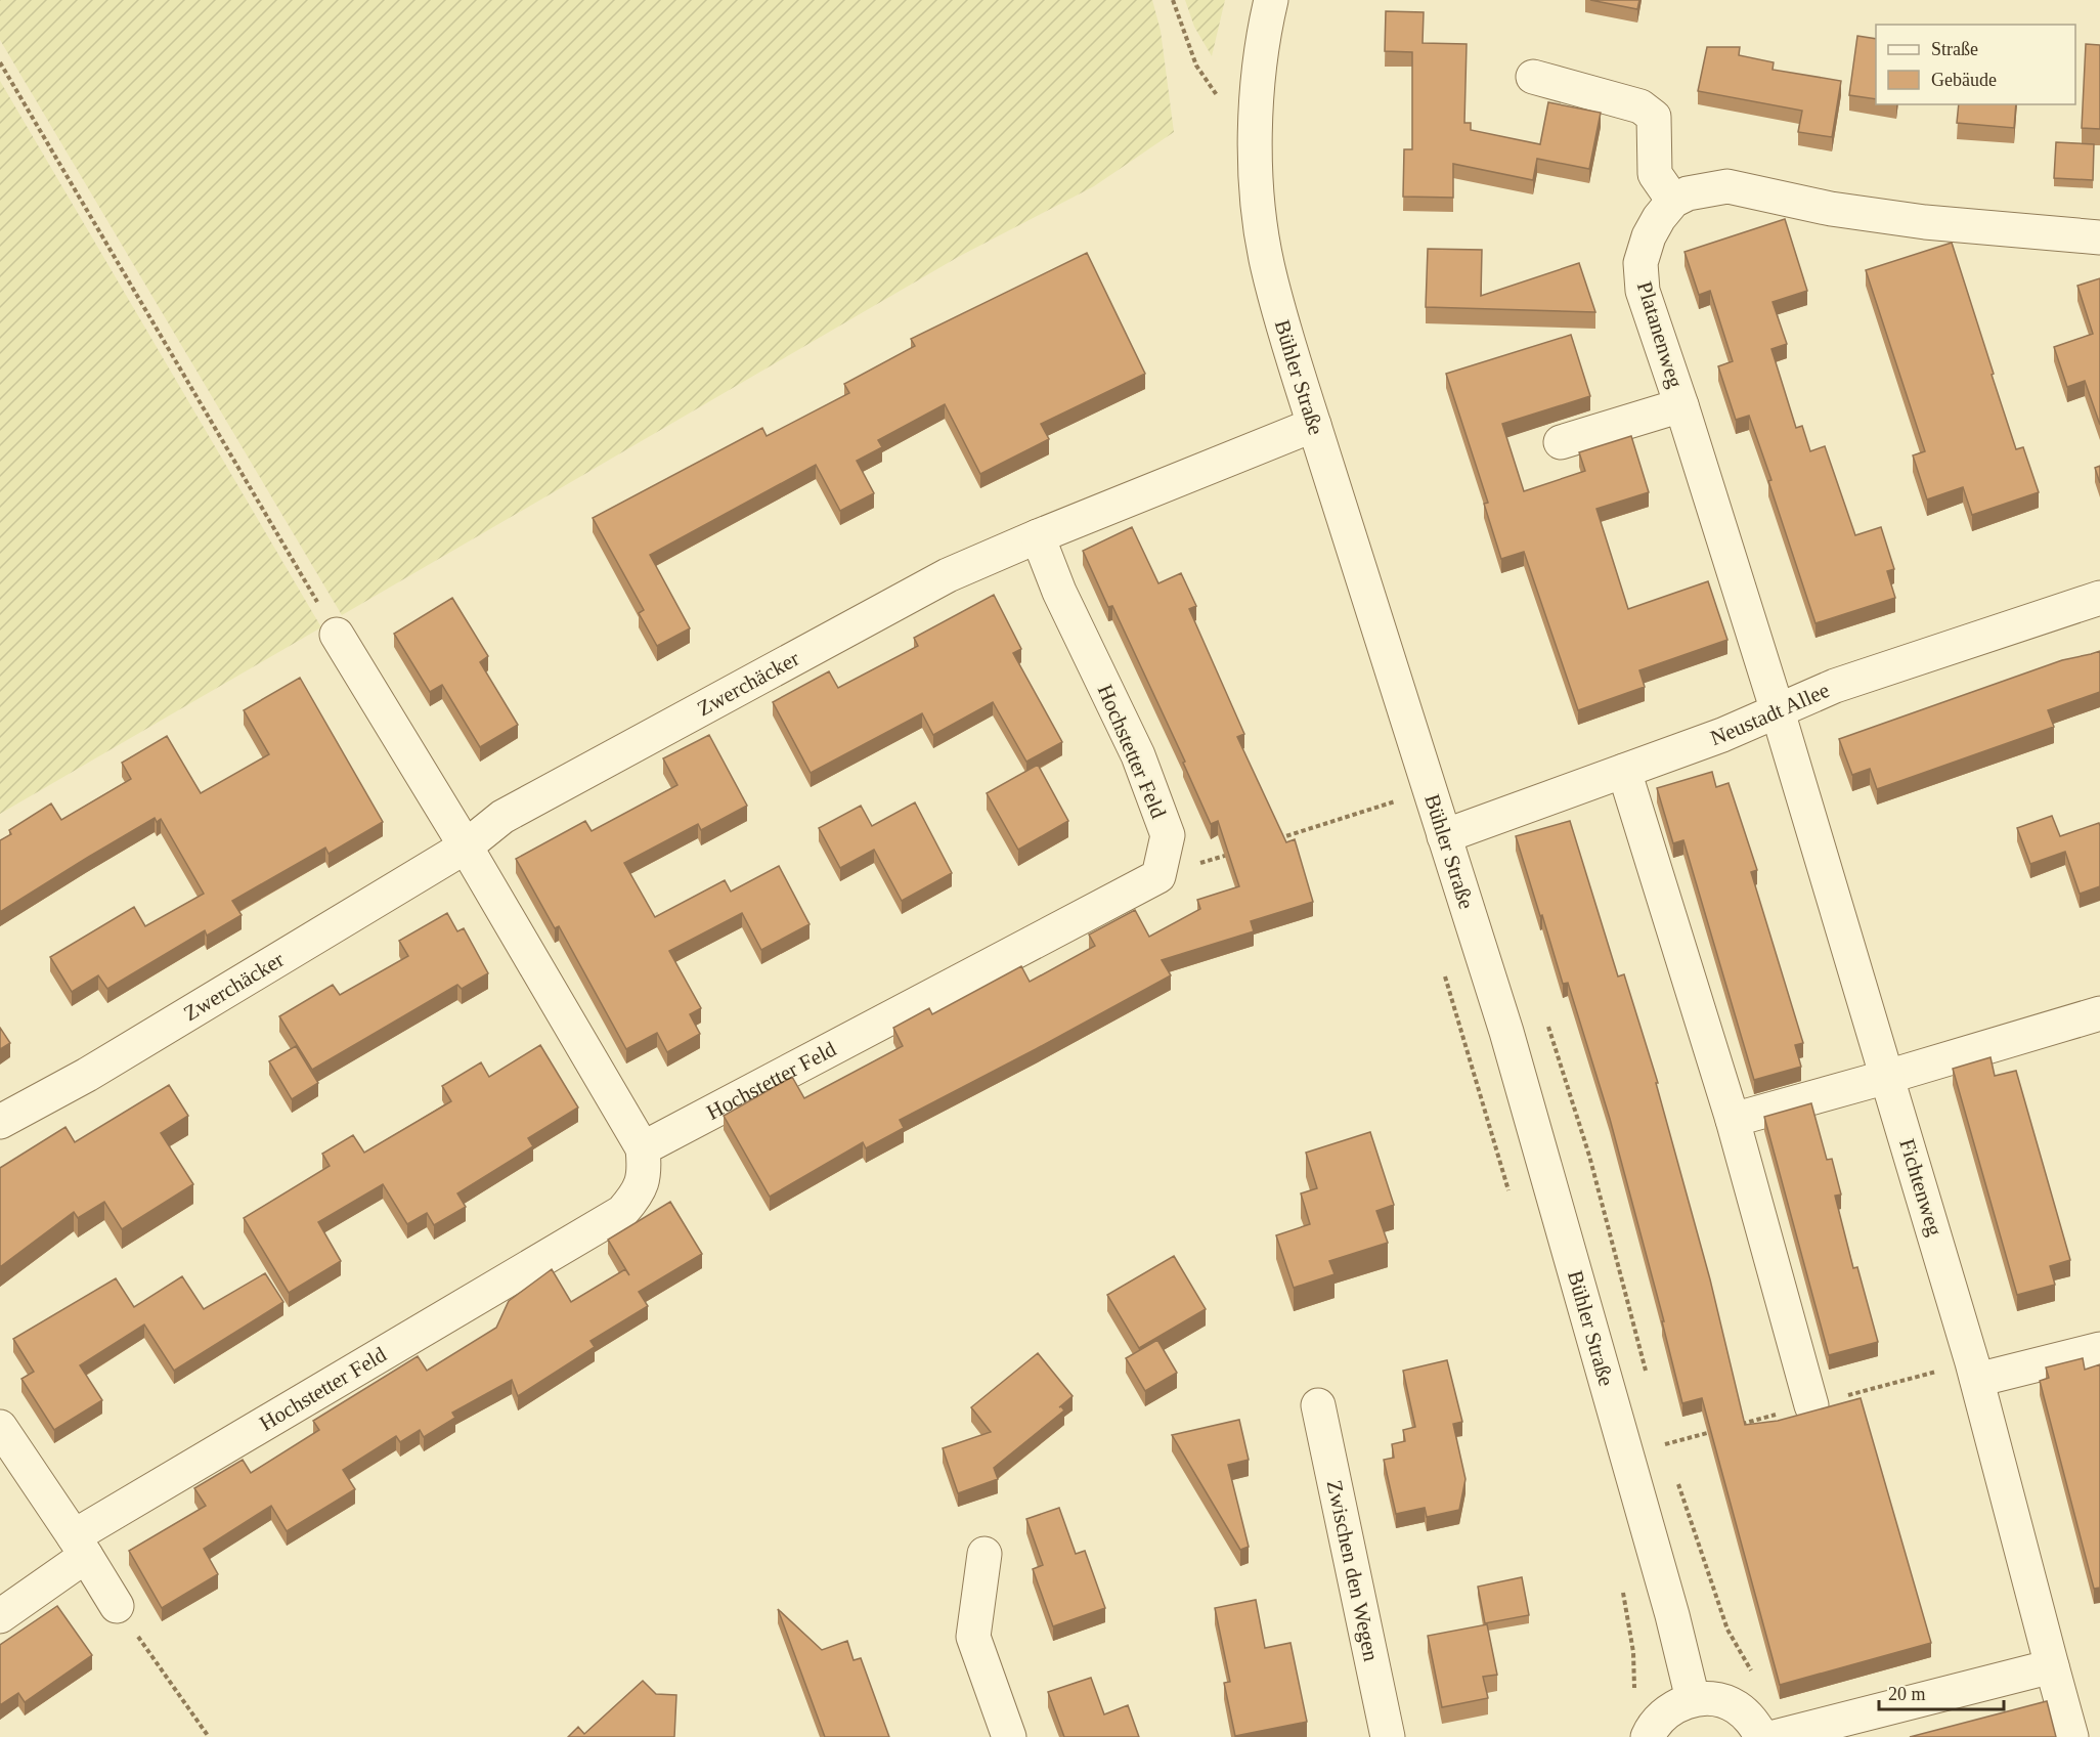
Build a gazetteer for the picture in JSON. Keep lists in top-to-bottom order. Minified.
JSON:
{"streets":{"street":["Platanenweg","Bühler Straße","Zwerchäcker","Neustadt Allee","Hochstetter Feld","Fichtenweg","Zwischen den Wegen"]},"crossings":[["Platanenweg","Neustadt Allee"],["Platanenweg","Fichtenweg"],["Bühler Straße","Neustadt Allee"],["Zwerchäcker","Hochstetter Feld"],["Neustadt Allee","Fichtenweg"]],"legend":["Straße","Gebäude"],"scale_bar":"20 m"}
